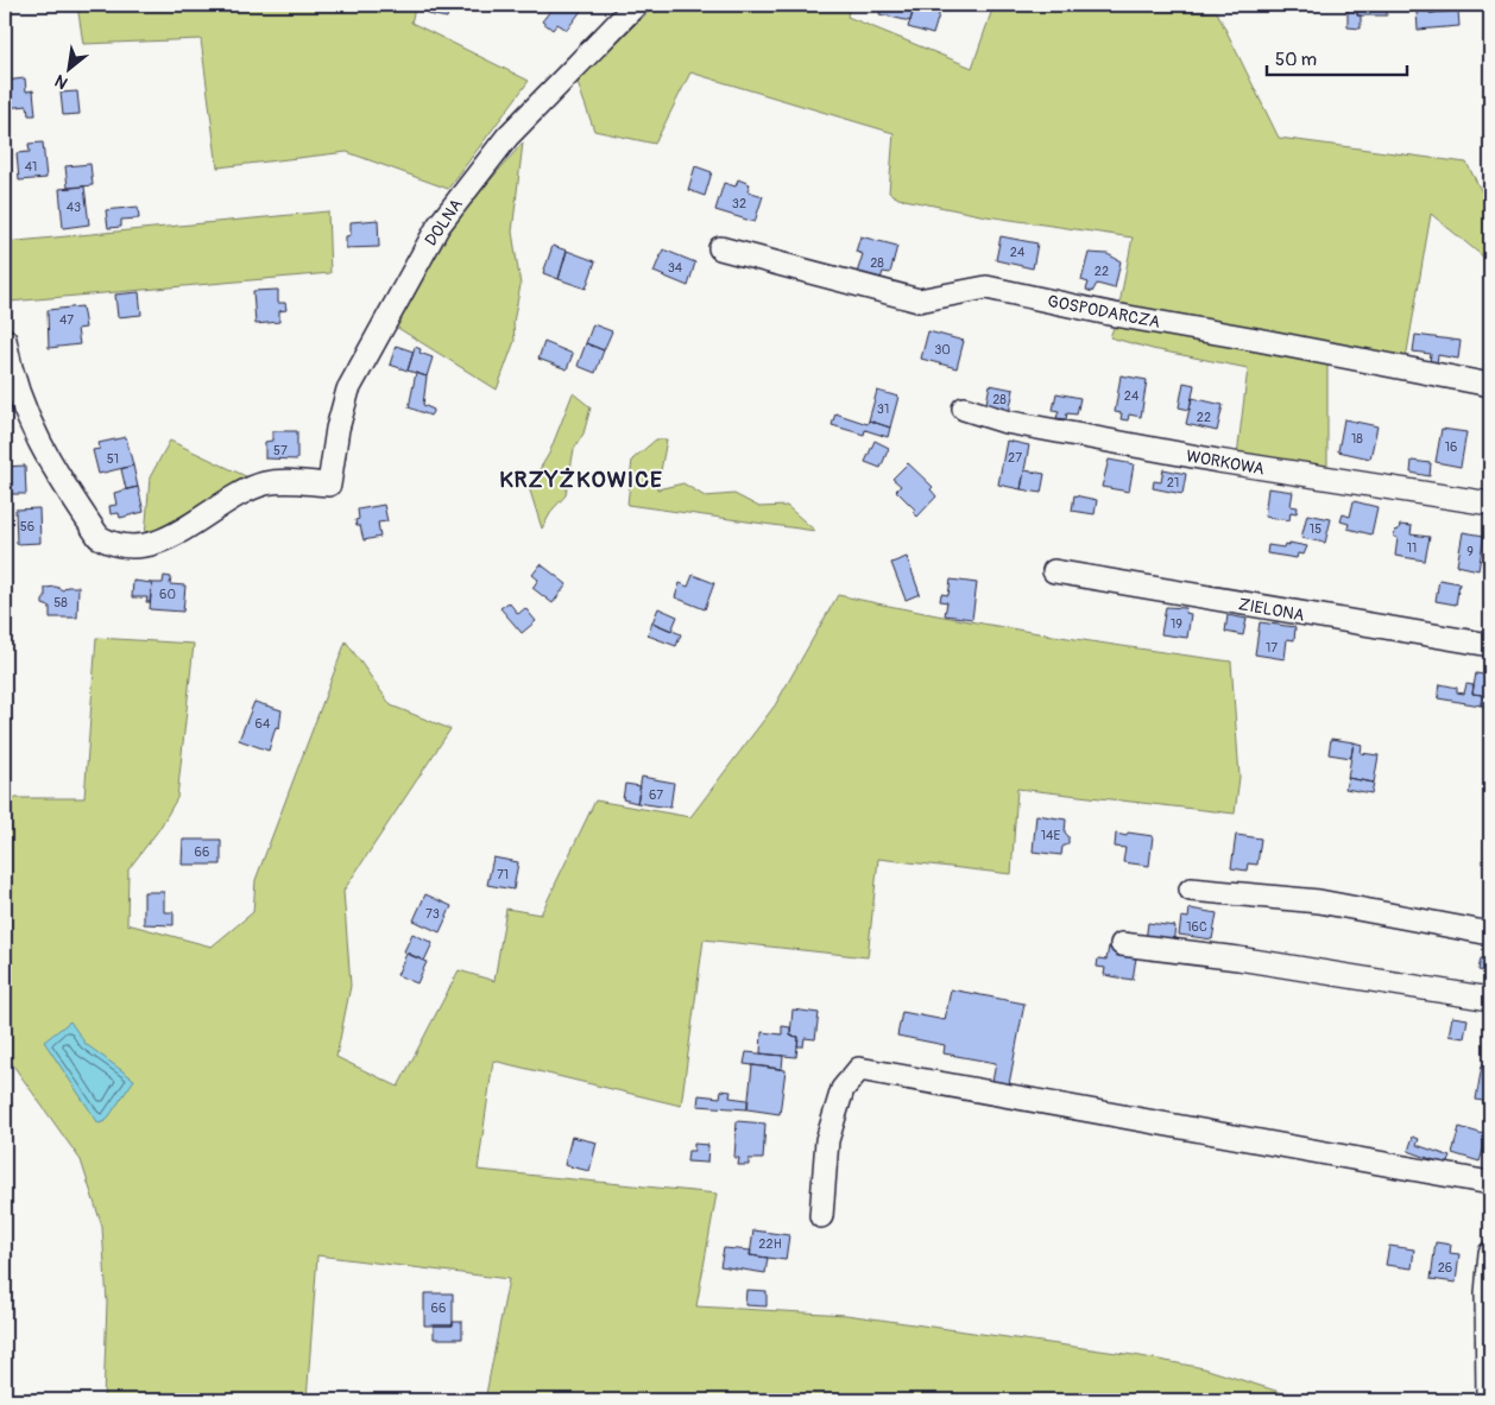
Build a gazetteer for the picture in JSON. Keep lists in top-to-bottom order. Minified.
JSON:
{"streets":{"street":["DOLNA","GOSPODARCZA","WORKOWA","ZIELONA"]},"districts":["KRZYŻKOWICE"],"house_numbers":["41","32","43","24","28","34","22","47","30","24","28","31","22","18","16","57","27","51","21","56","15","11","9","60","58","19","17","64","67","14E","66","71","73","16C","22H","26","66"],"scale_bar":"50 m","north":"bottom left"}
